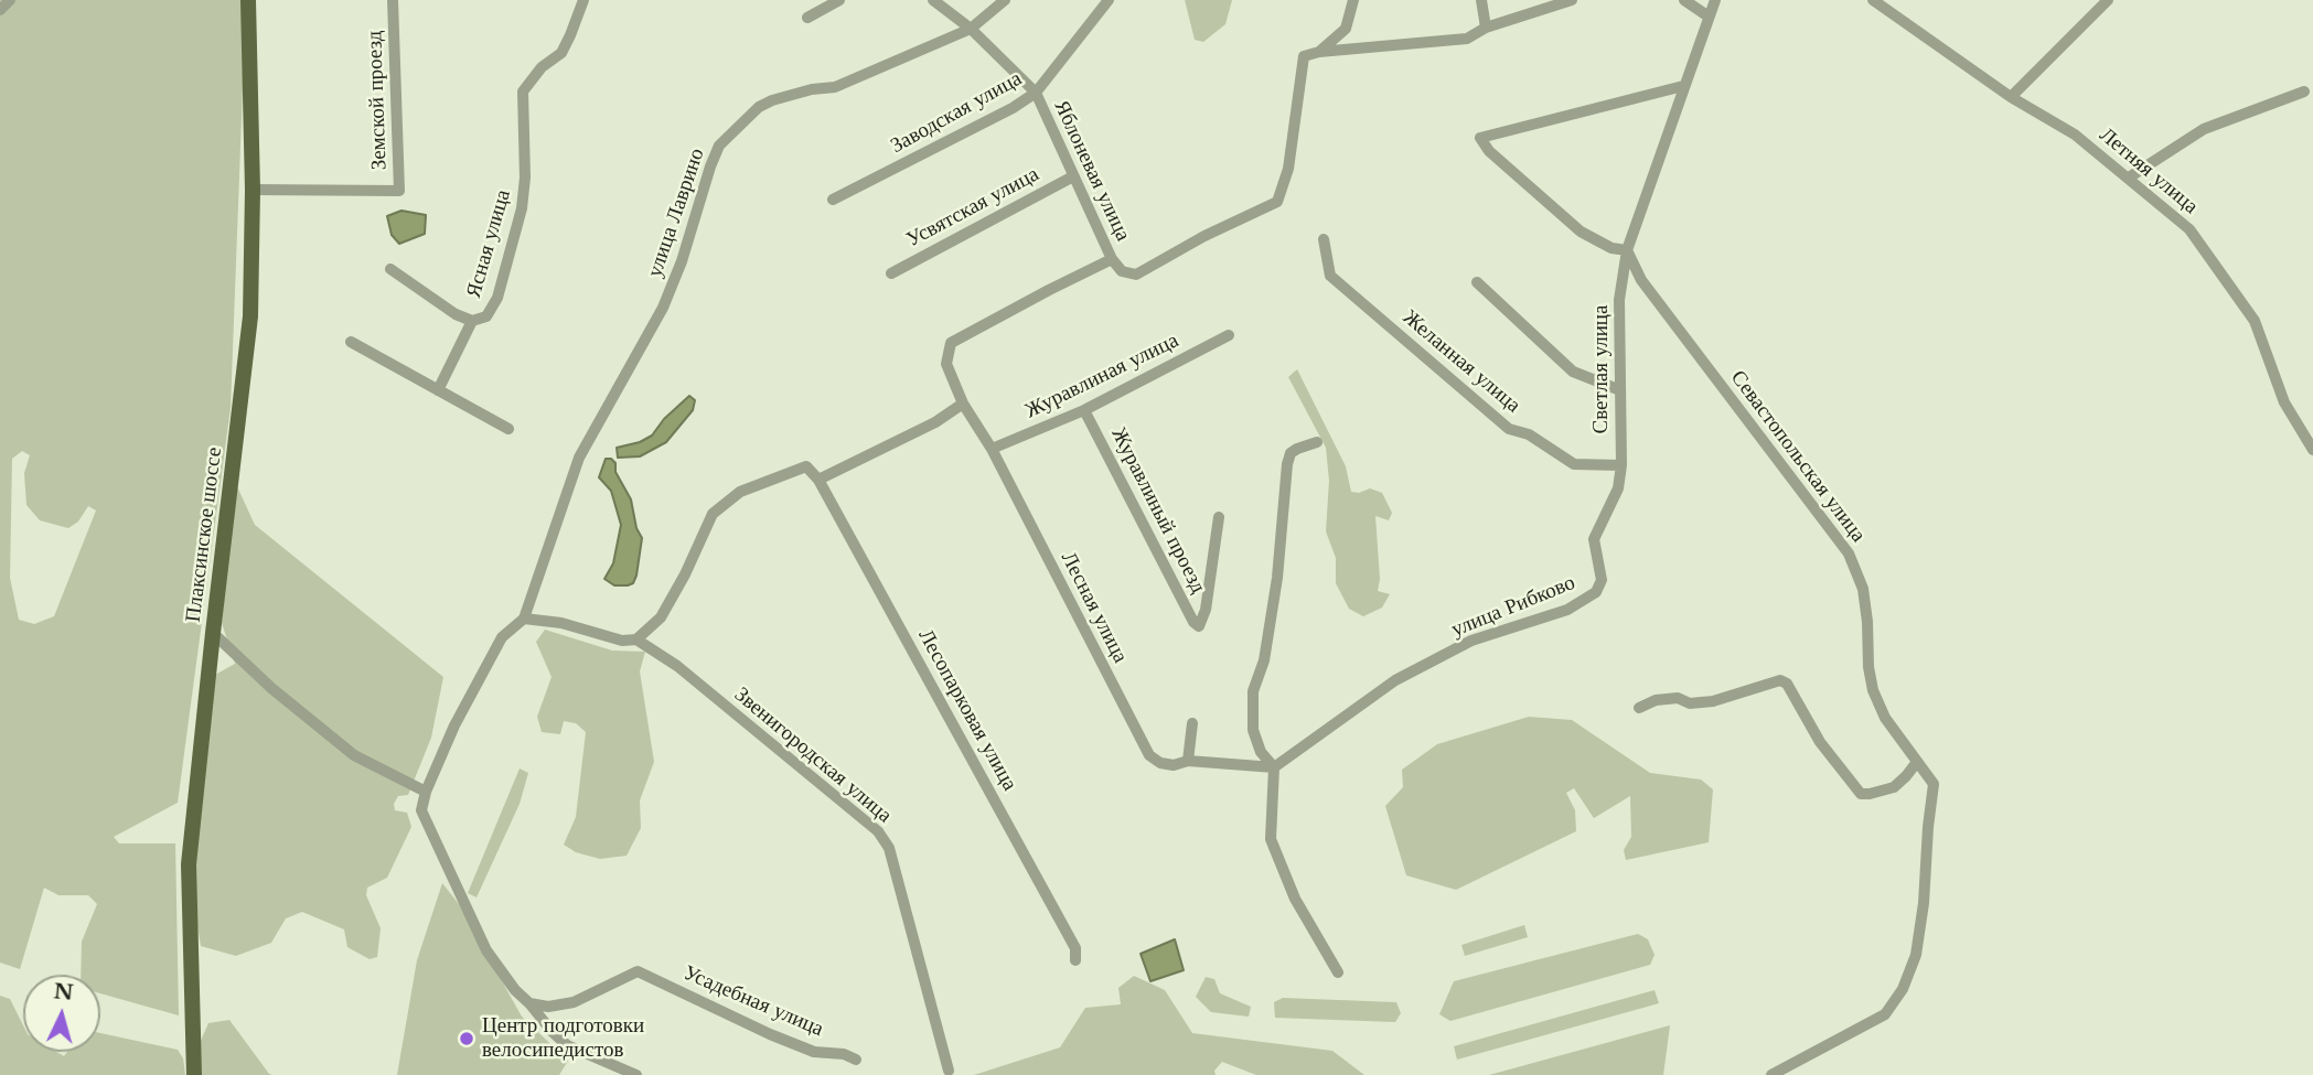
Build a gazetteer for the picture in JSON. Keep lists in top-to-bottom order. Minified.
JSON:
{"streets":{"main road":["Плаксинское шоссе"],"street":["Земской проезд","Заводская улица","Яблоневая улица","Летняя улица","Усвятская улица","улица Лаврино","Ясная улица","Желанная улица","Светлая улица","Журавлиная улица","Севастопольская улица","Журавлиный проезд","улица Рибково","Лесная улица","Лесопарковая улица","Звенигородская улица","Усадебная улица"]},"crossings":[["Земской проезд","Плаксинское шоссе"],["Заводская улица","Яблоневая улица"],["Яблоневая улица","Усвятская улица"],["Яблоневая улица","улица Лаврино"],["Яблоневая улица","Лесная улица"],["Желанная улица","Светлая улица"],["Светлая улица","Севастопольская улица"],["Светлая улица","улица Рибково"],["Журавлиная улица","Журавлиный проезд"],["Журавлиная улица","Лесная улица"],["улица Рибково","Лесная улица"]],"places":["Центр подготовки велосипедистов"],"north":"top"}
